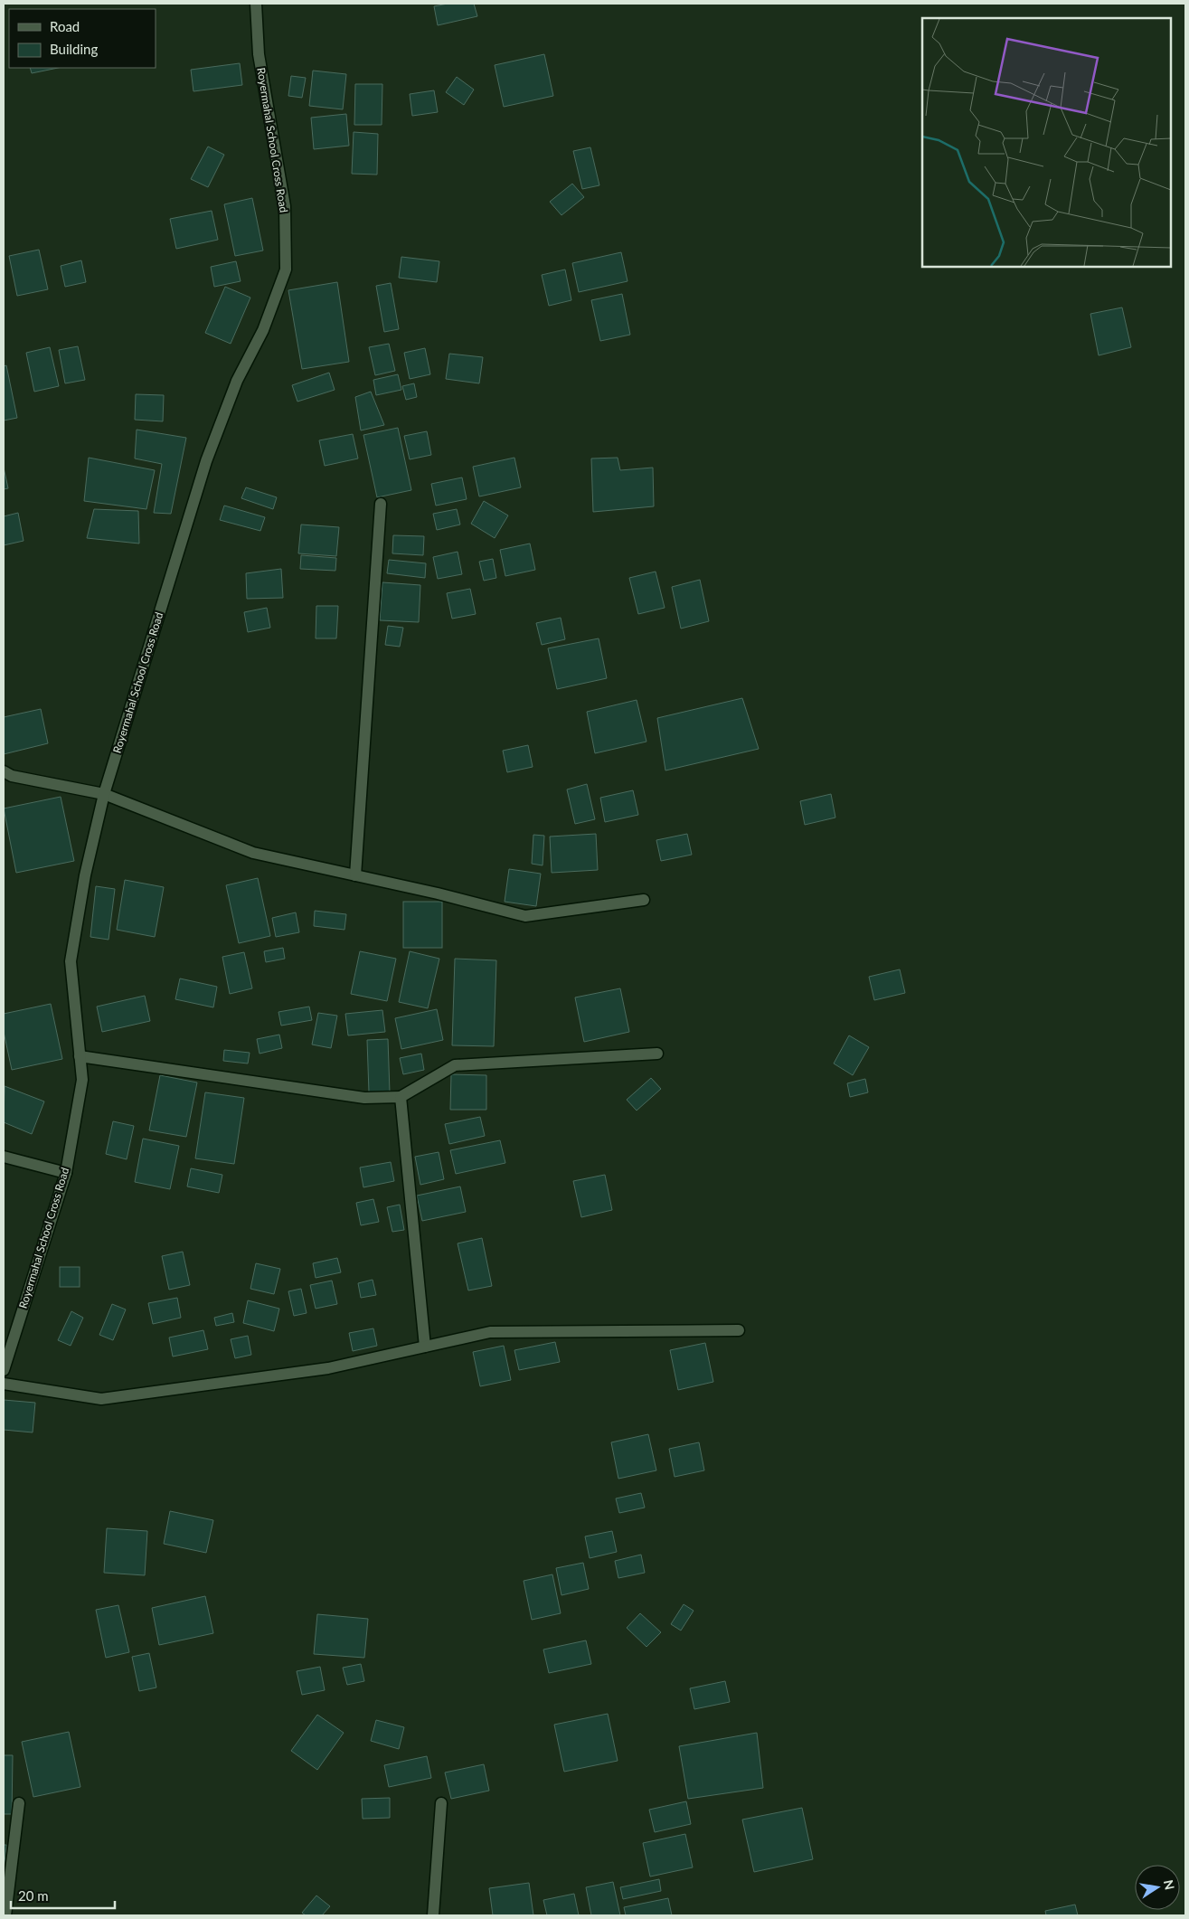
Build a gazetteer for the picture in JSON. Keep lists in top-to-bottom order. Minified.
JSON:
{"streets":{"street":["Royermahal School Cross Road"]},"legend":["Road","Building"],"scale_bar":"20 m","north":"right"}
